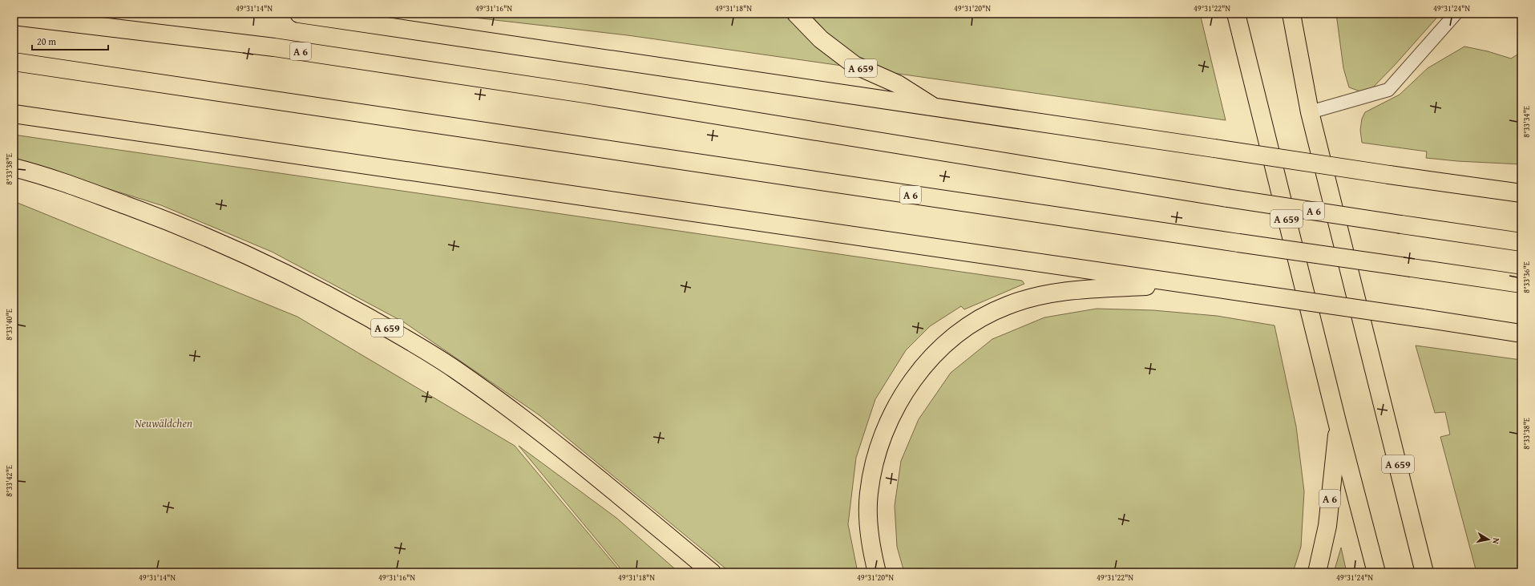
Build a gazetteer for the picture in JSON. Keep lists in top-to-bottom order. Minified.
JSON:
{"streets":{"highway":["A 6","A 659"]},"crossings":[["A 6","A 659"]],"parks":["Neuwäldchen"],"scale_bar":"20 m","north":"right","coordinates":["49°31'14\"N","49°31'16\"N","49°31'18\"N","49°31'20\"N","49°31'22\"N","49°31'24\"N","8°33'34\"E","8°33'38\"E","8°33'36\"E","8°33'40\"E","8°33'42\"E"]}
